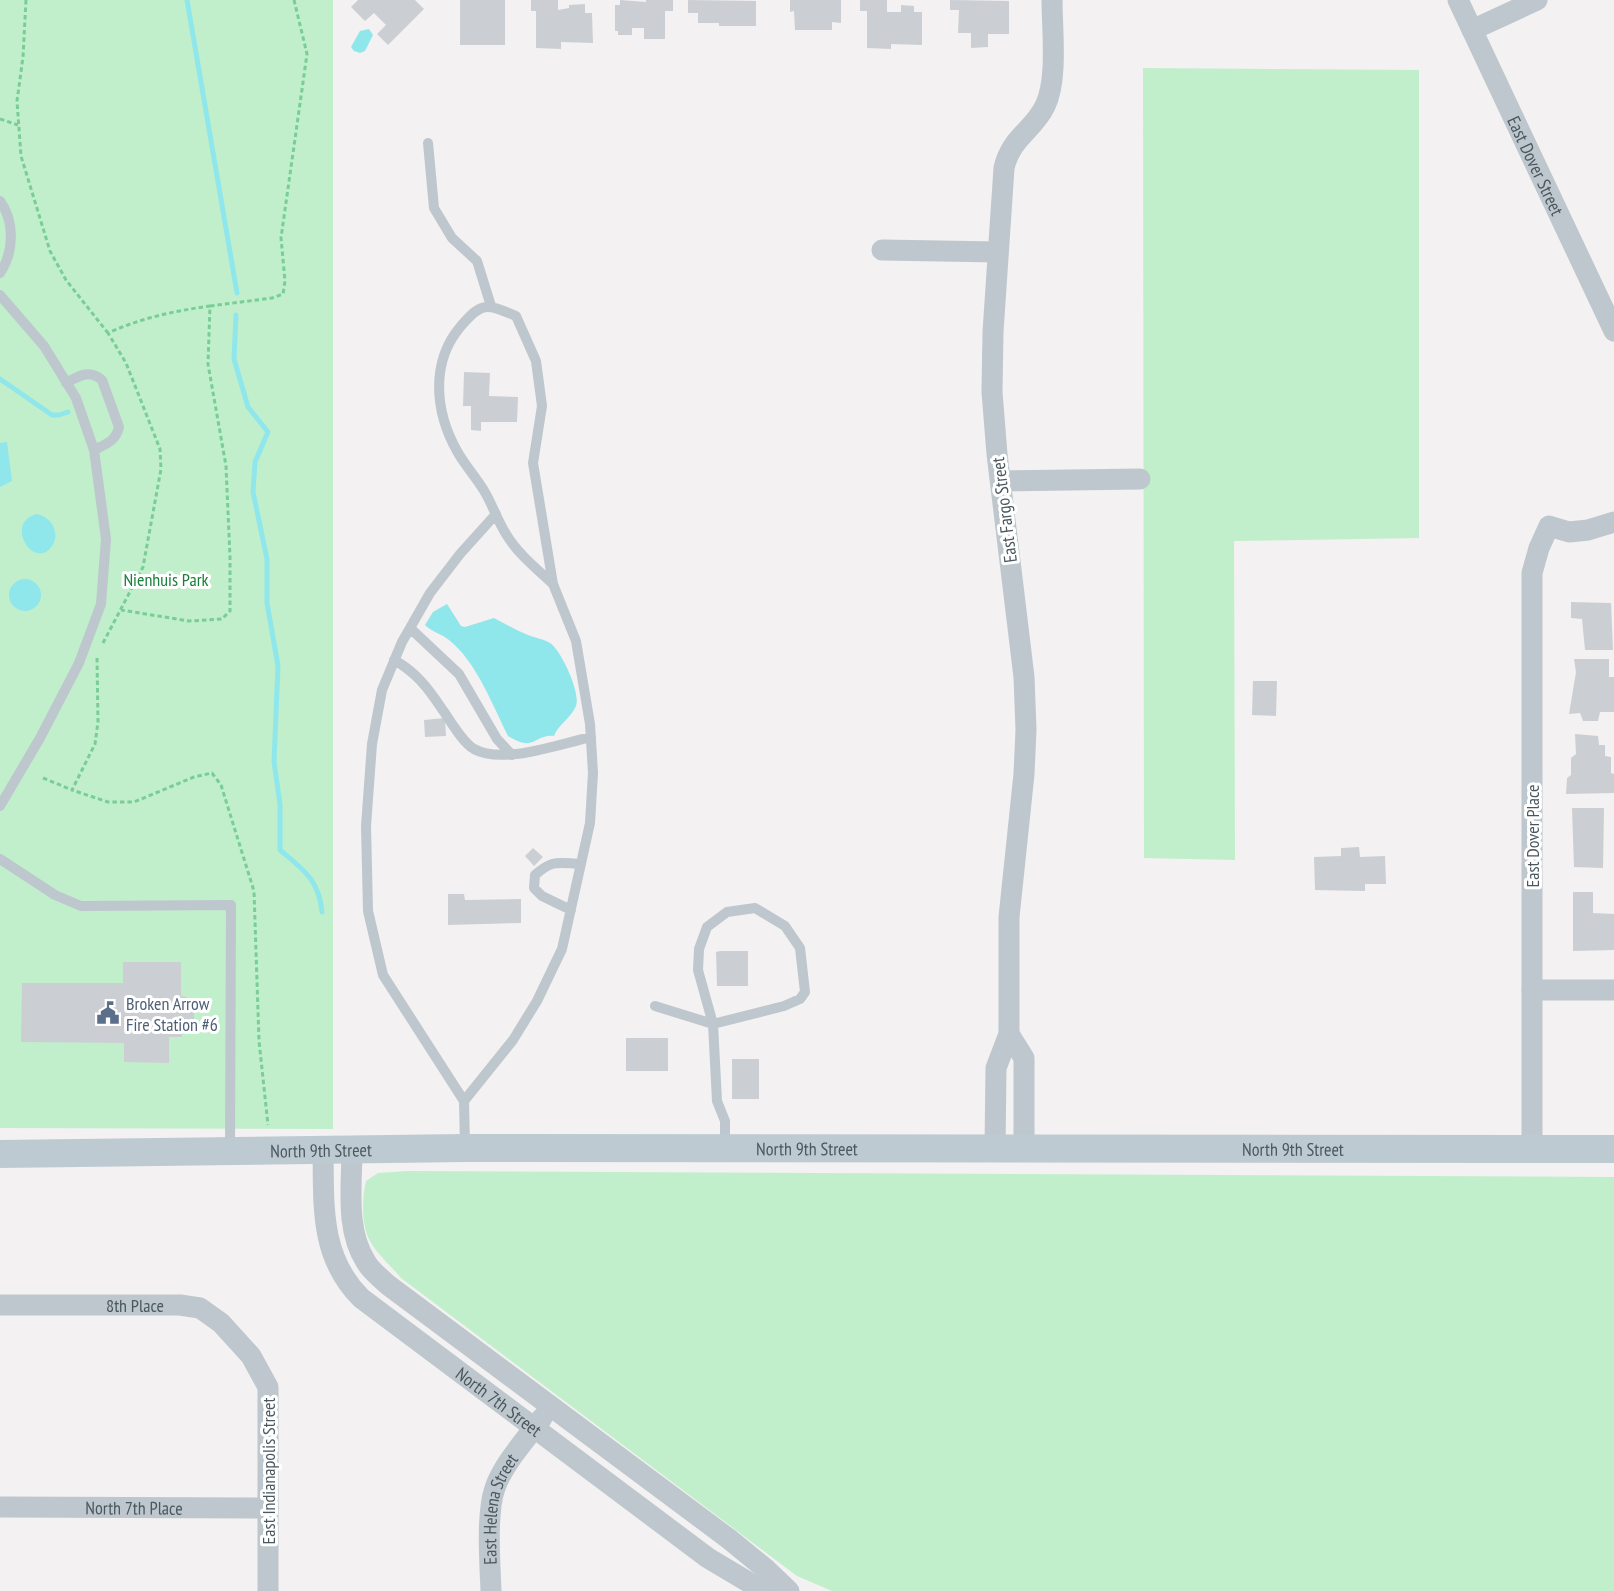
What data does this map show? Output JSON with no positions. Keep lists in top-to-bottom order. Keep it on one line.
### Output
{"streets":{"main road":["North 9th Street"],"street":["East Dover Street","East Fargo Street","East Dover Place","8th Place","North 7th Street","East Indianapolis Street","North 7th Place","East Helena Street"]},"crossings":[["East Fargo Street","North 9th Street"],["East Dover Place","North 9th Street"],["North 9th Street","North 7th Street"],["8th Place","East Indianapolis Street"],["North 7th Street","East Helena Street"],["East Indianapolis Street","North 7th Place"]],"parks":["Nienhuis Park"],"places":{"public building":["Broken Arrow Fire Station #6"]}}
